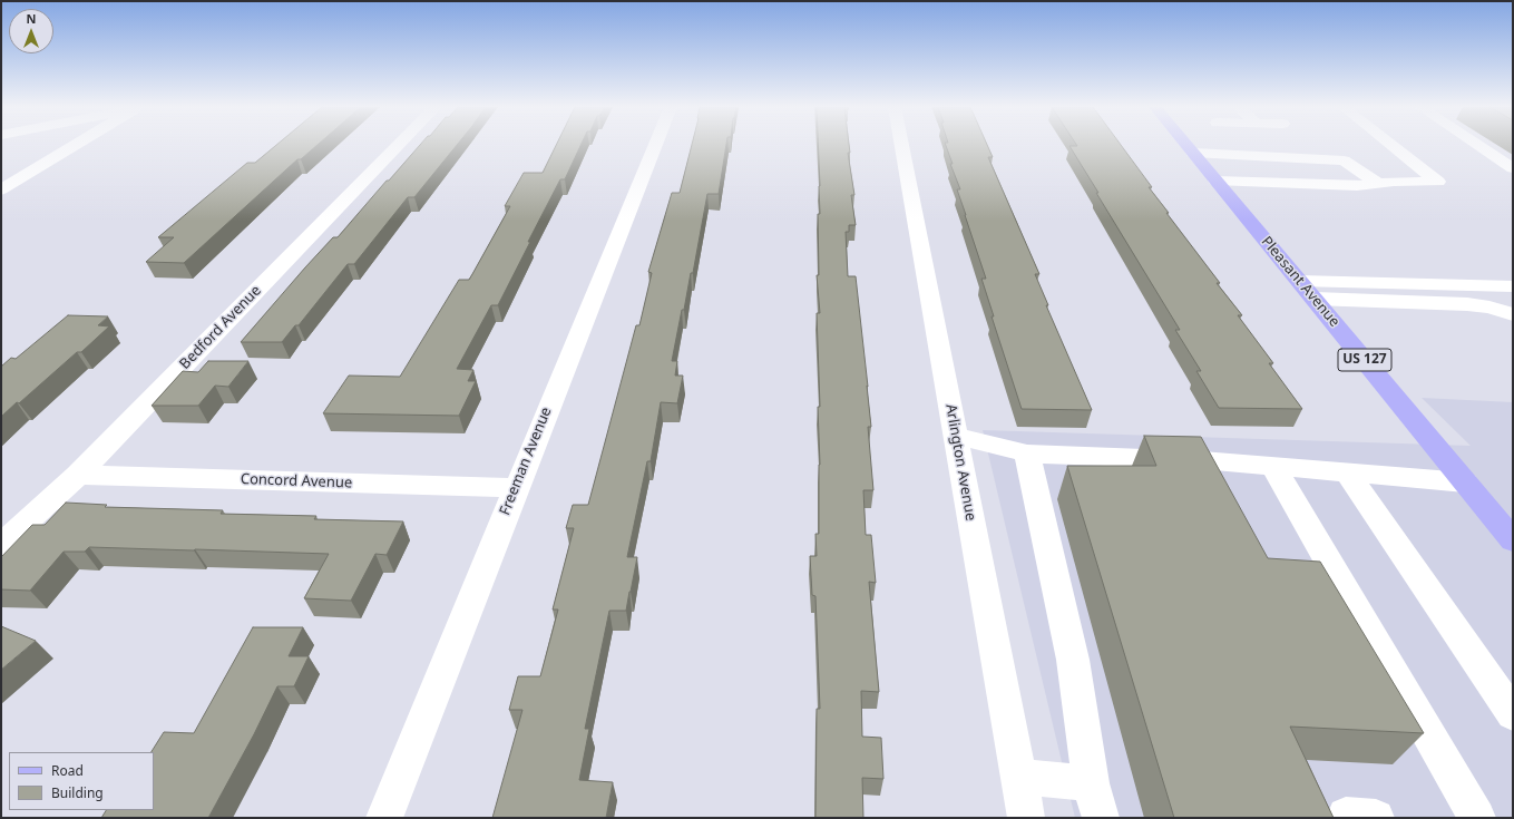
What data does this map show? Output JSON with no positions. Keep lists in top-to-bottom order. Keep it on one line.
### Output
{"streets":{"main road":["Pleasant Avenue","US 127"],"street":["Bedford Avenue","Freeman Avenue","Arlington Avenue","Concord Avenue"]},"crossings":[["Bedford Avenue","Concord Avenue"],["Freeman Avenue","Concord Avenue"]],"legend":["Road","Building"],"north":"top"}
